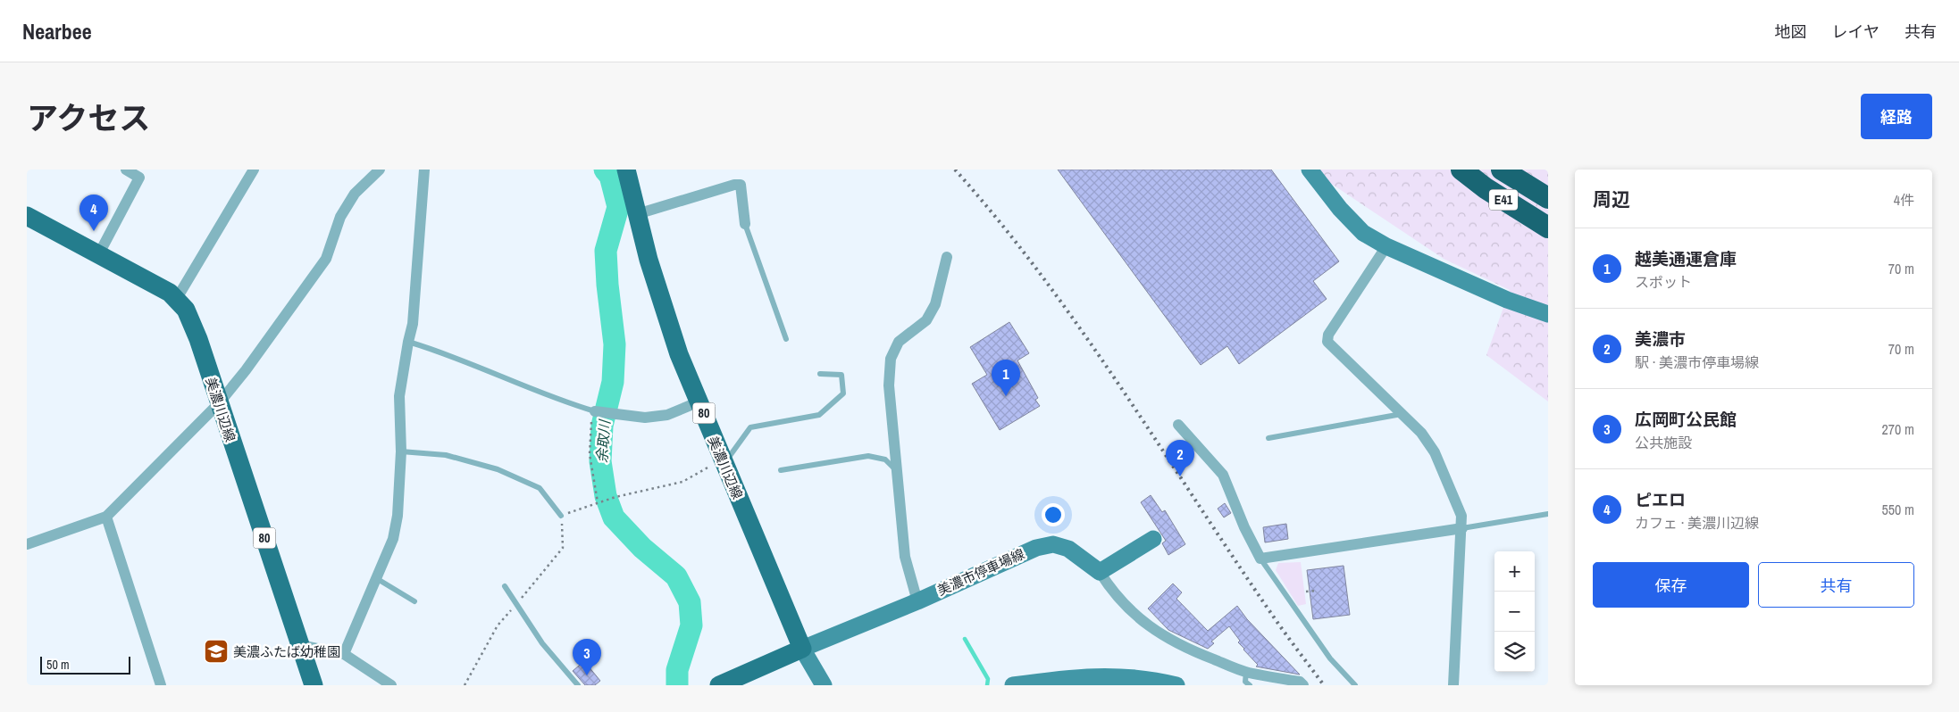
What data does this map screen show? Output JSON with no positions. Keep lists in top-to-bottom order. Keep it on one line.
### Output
{"streets":{"highway":["E41"],"main road":["美濃川辺線","80"],"street":["美濃市停車場線"]},"crossings":[["美濃川辺線","美濃市停車場線"]],"water":["余取川"],"places":{"school or university":["美濃ふたば幼稚園"]},"scale_bar":"50 m","page":{"header":"Nearbee","nav":["地図","レイヤ","共有"],"title":"アクセス","buttons":["経路",["保存","共有"]],"heading":["周辺","4件"],"pins":["4","1","2","3"],"list":[{"mark":"1","name":"越美通運倉庫","note":"スポット","value":"70 m"},{"mark":"2","name":"美濃市","note":"駅 · 美濃市停車場線","value":"70 m"},{"mark":"3","name":"広岡町公民館","note":"公共施設","value":"270 m"},{"mark":"4","name":"ピエロ","note":"カフェ · 美濃川辺線","value":"550 m"}],"map_buttons":["+","−"],"scale":"50 m"}}
